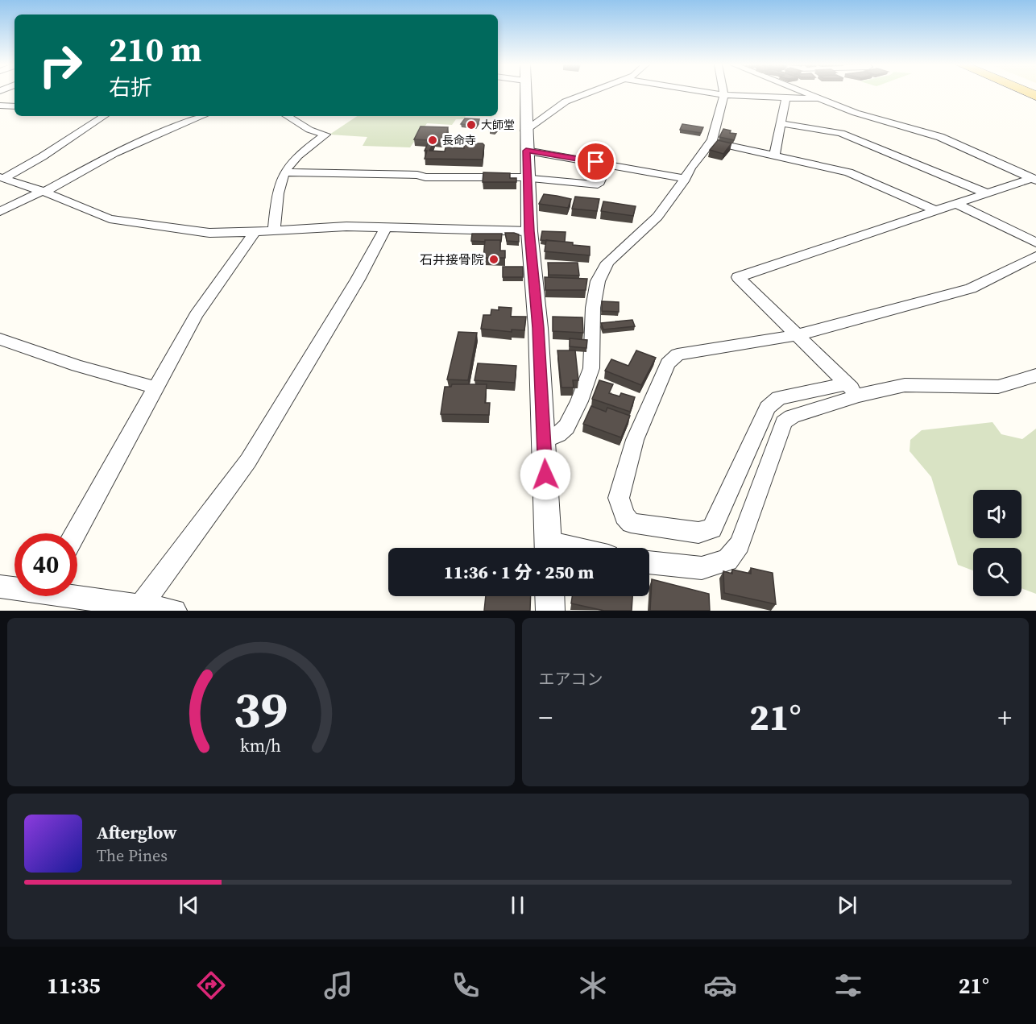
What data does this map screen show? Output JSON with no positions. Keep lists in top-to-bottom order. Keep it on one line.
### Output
{"places":["大師堂","長命寺","石井接骨院"],"page":{"turn":["210 m","右折"],"limit":"40","trip":"11:36 · 1 分 · 250 m","tile":"エアコン","heat":["−","21°","+"],"song":["Afterglow","The Pines"],"tabs":["11:35","21°"],"gauge":["39","km/h"]}}
